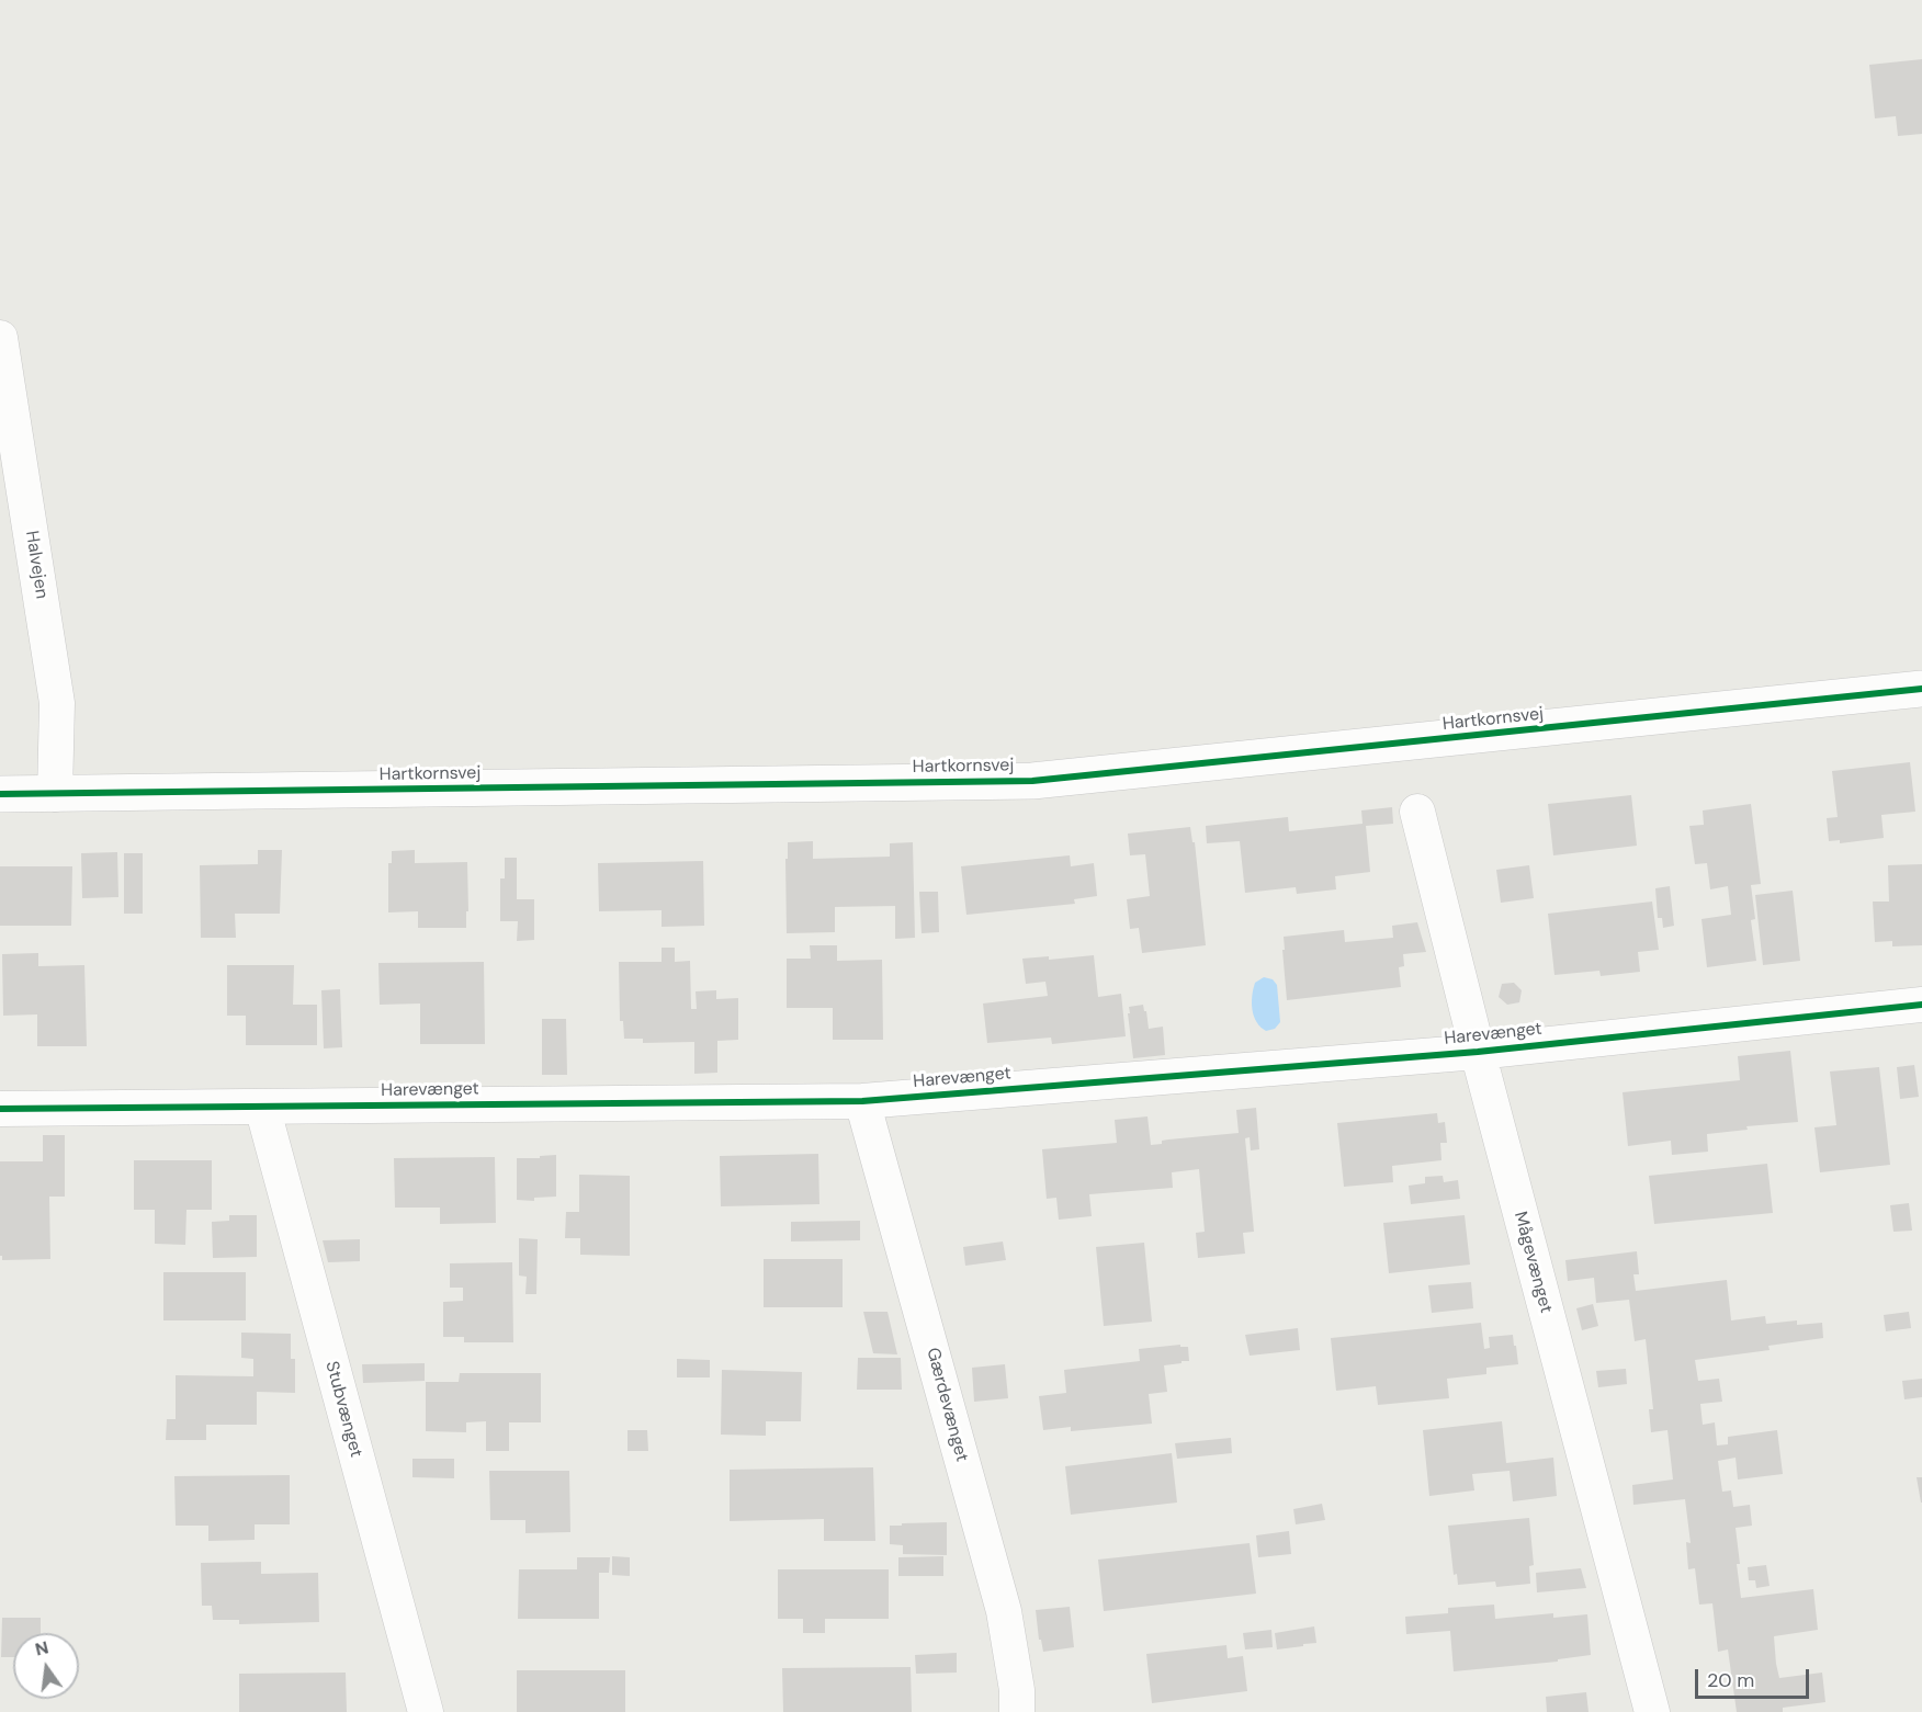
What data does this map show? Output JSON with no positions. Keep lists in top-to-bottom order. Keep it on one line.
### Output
{"streets":{"street":["Halvejen","Hartkornsvej","Harevænget","Mågevænget","Gærdevænget","Stubvænget"]},"crossings":[["Halvejen","Hartkornsvej"],["Harevænget","Mågevænget"],["Harevænget","Gærdevænget"],["Harevænget","Stubvænget"]],"scale_bar":"20 m","north":"top"}
